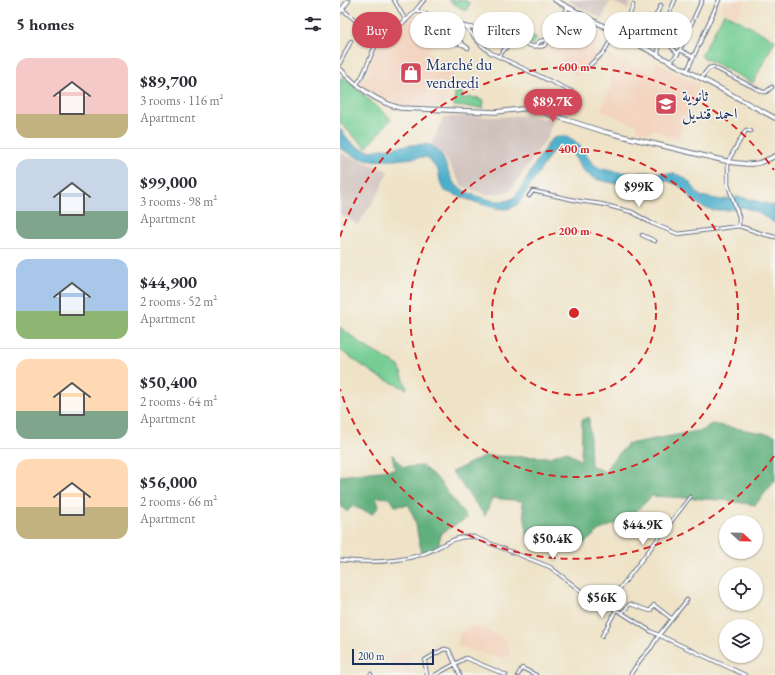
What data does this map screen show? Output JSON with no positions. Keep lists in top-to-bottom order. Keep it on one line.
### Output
{"places":{"shop":["Marché du vendredi"],"school or university":["ثانوية احمد قنديل"]},"scale_bar":"200 m","north":"right","page":{"heading":"5 homes","chip":["Buy","Rent","Filters","New","Apartment"],"list":[{"name":"$89,700","note":"3 rooms · 116 m² · Apartment"},{"name":"$99,000","note":"3 rooms · 98 m² · Apartment"},{"name":"$44,900","note":"2 rooms · 52 m² · Apartment"},{"name":"$50,400","note":"2 rooms · 64 m² · Apartment"},{"name":"$56,000","note":"2 rooms · 66 m² · Apartment"}],"price":["$89.7K","$99K","$44.9K","$50.4K","$56K"],"scale":"200 m"},"rings":["600 m","400 m","200 m"]}
